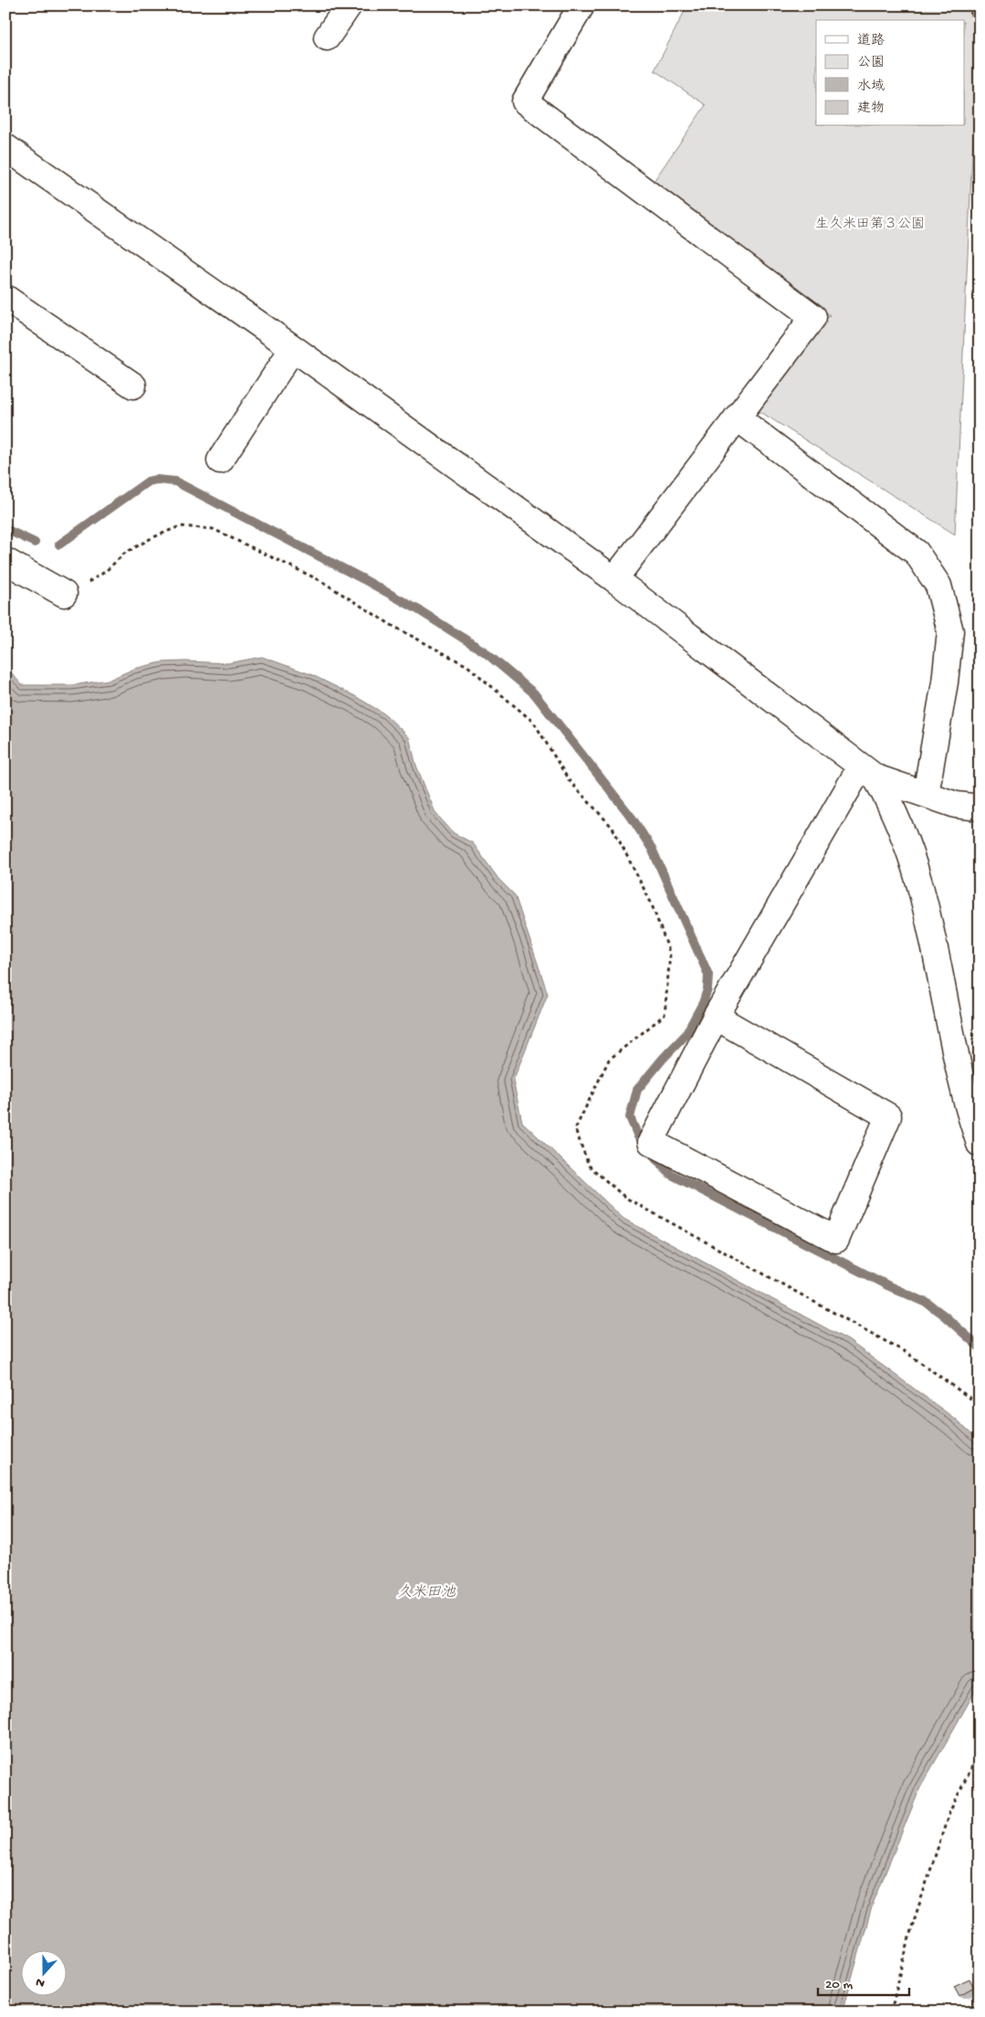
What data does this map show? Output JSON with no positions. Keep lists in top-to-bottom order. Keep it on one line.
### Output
{"water":["久米田池"],"parks":["生久米田第３公園"],"legend":["道路","公園","水域","建物"],"scale_bar":"20 m","north":"bottom"}
